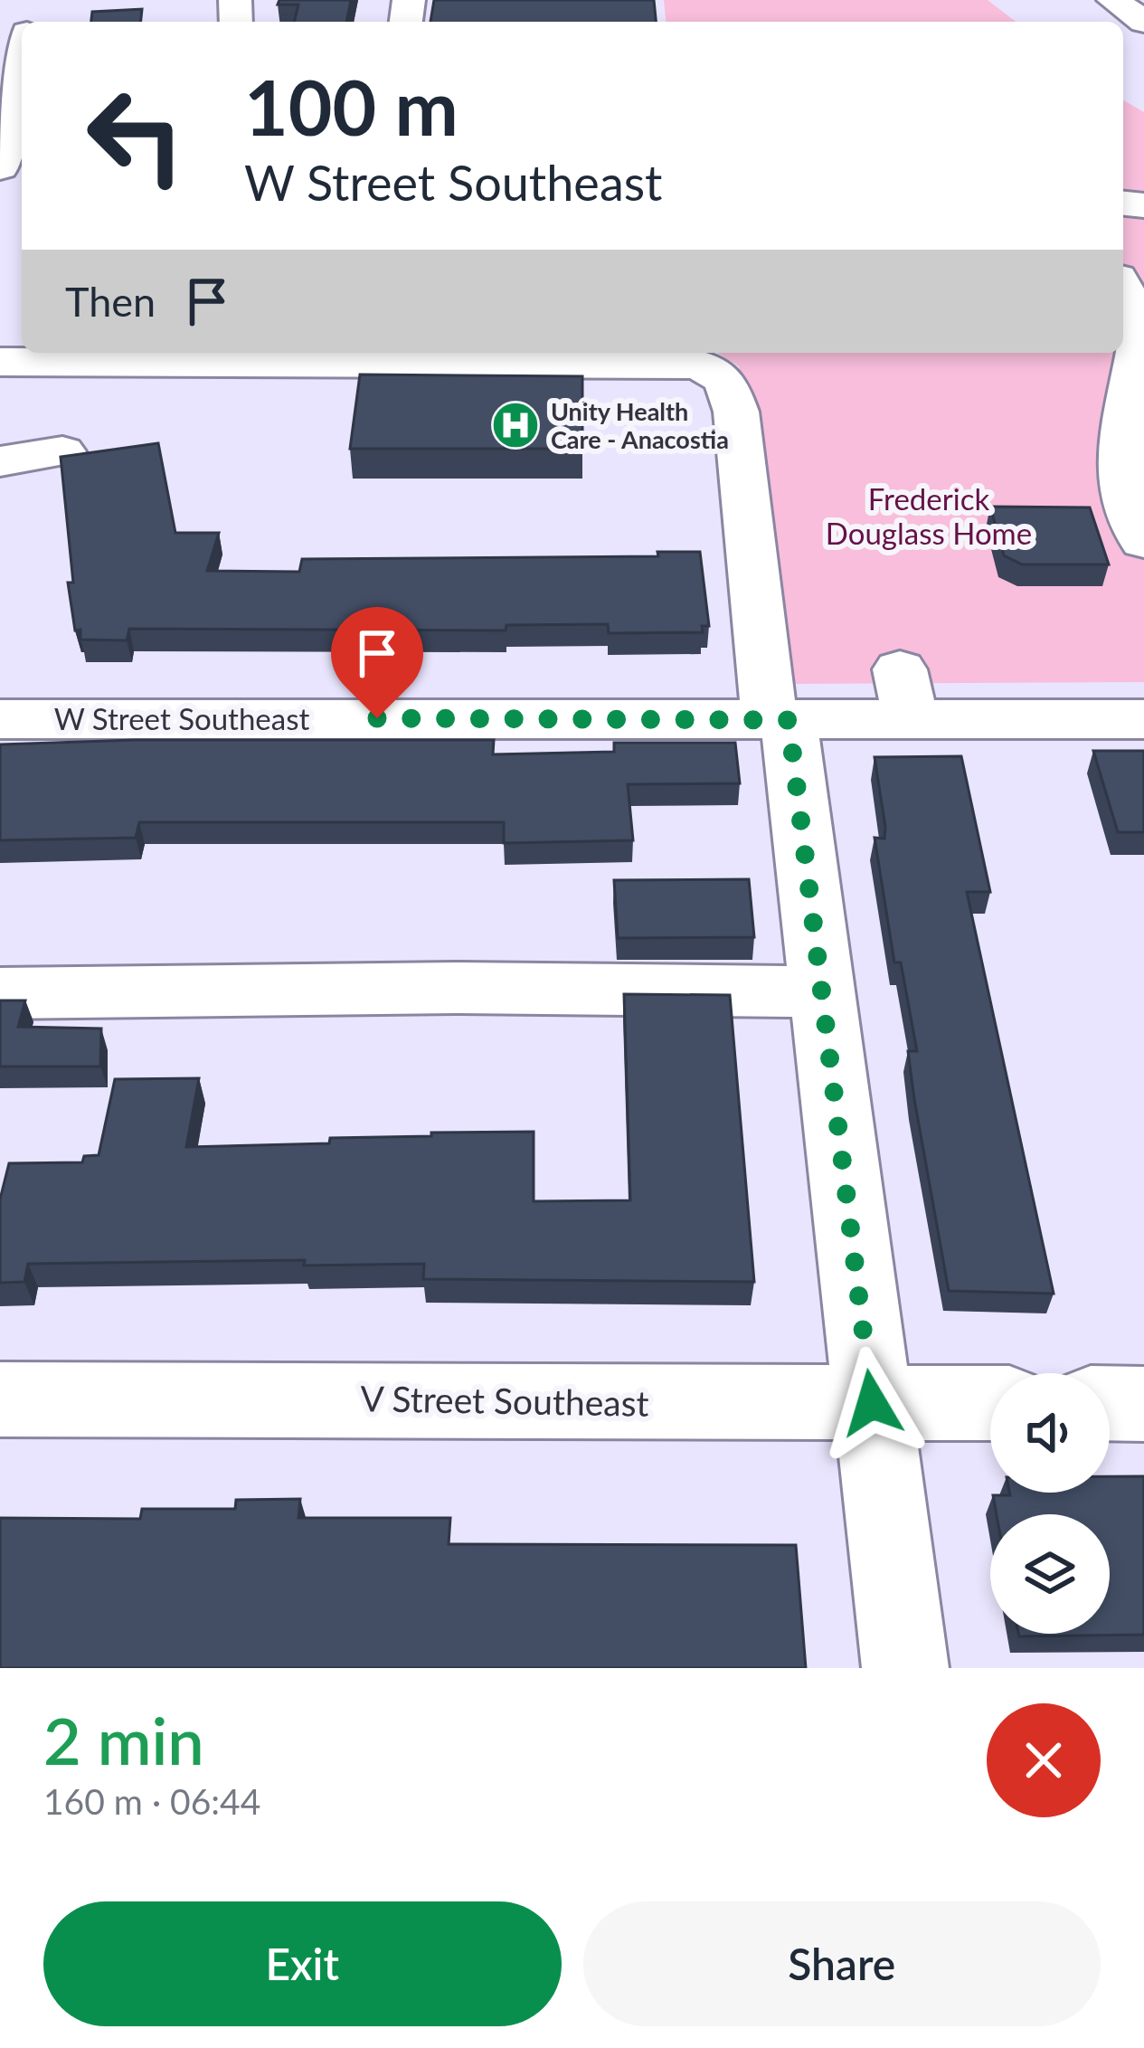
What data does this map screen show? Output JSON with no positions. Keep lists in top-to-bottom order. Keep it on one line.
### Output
{"streets":{"street":["W Street Southeast","V Street Southeast"]},"parks":["Frederick Douglass Home"],"places":{"hospital":["Unity Health Care - Anacostia"]},"page":{"turn":["100 m","W Street Southeast"],"then":"Then","heading":["2 min","160 m · 06:44"],"buttons":["Exit","Share"]}}
